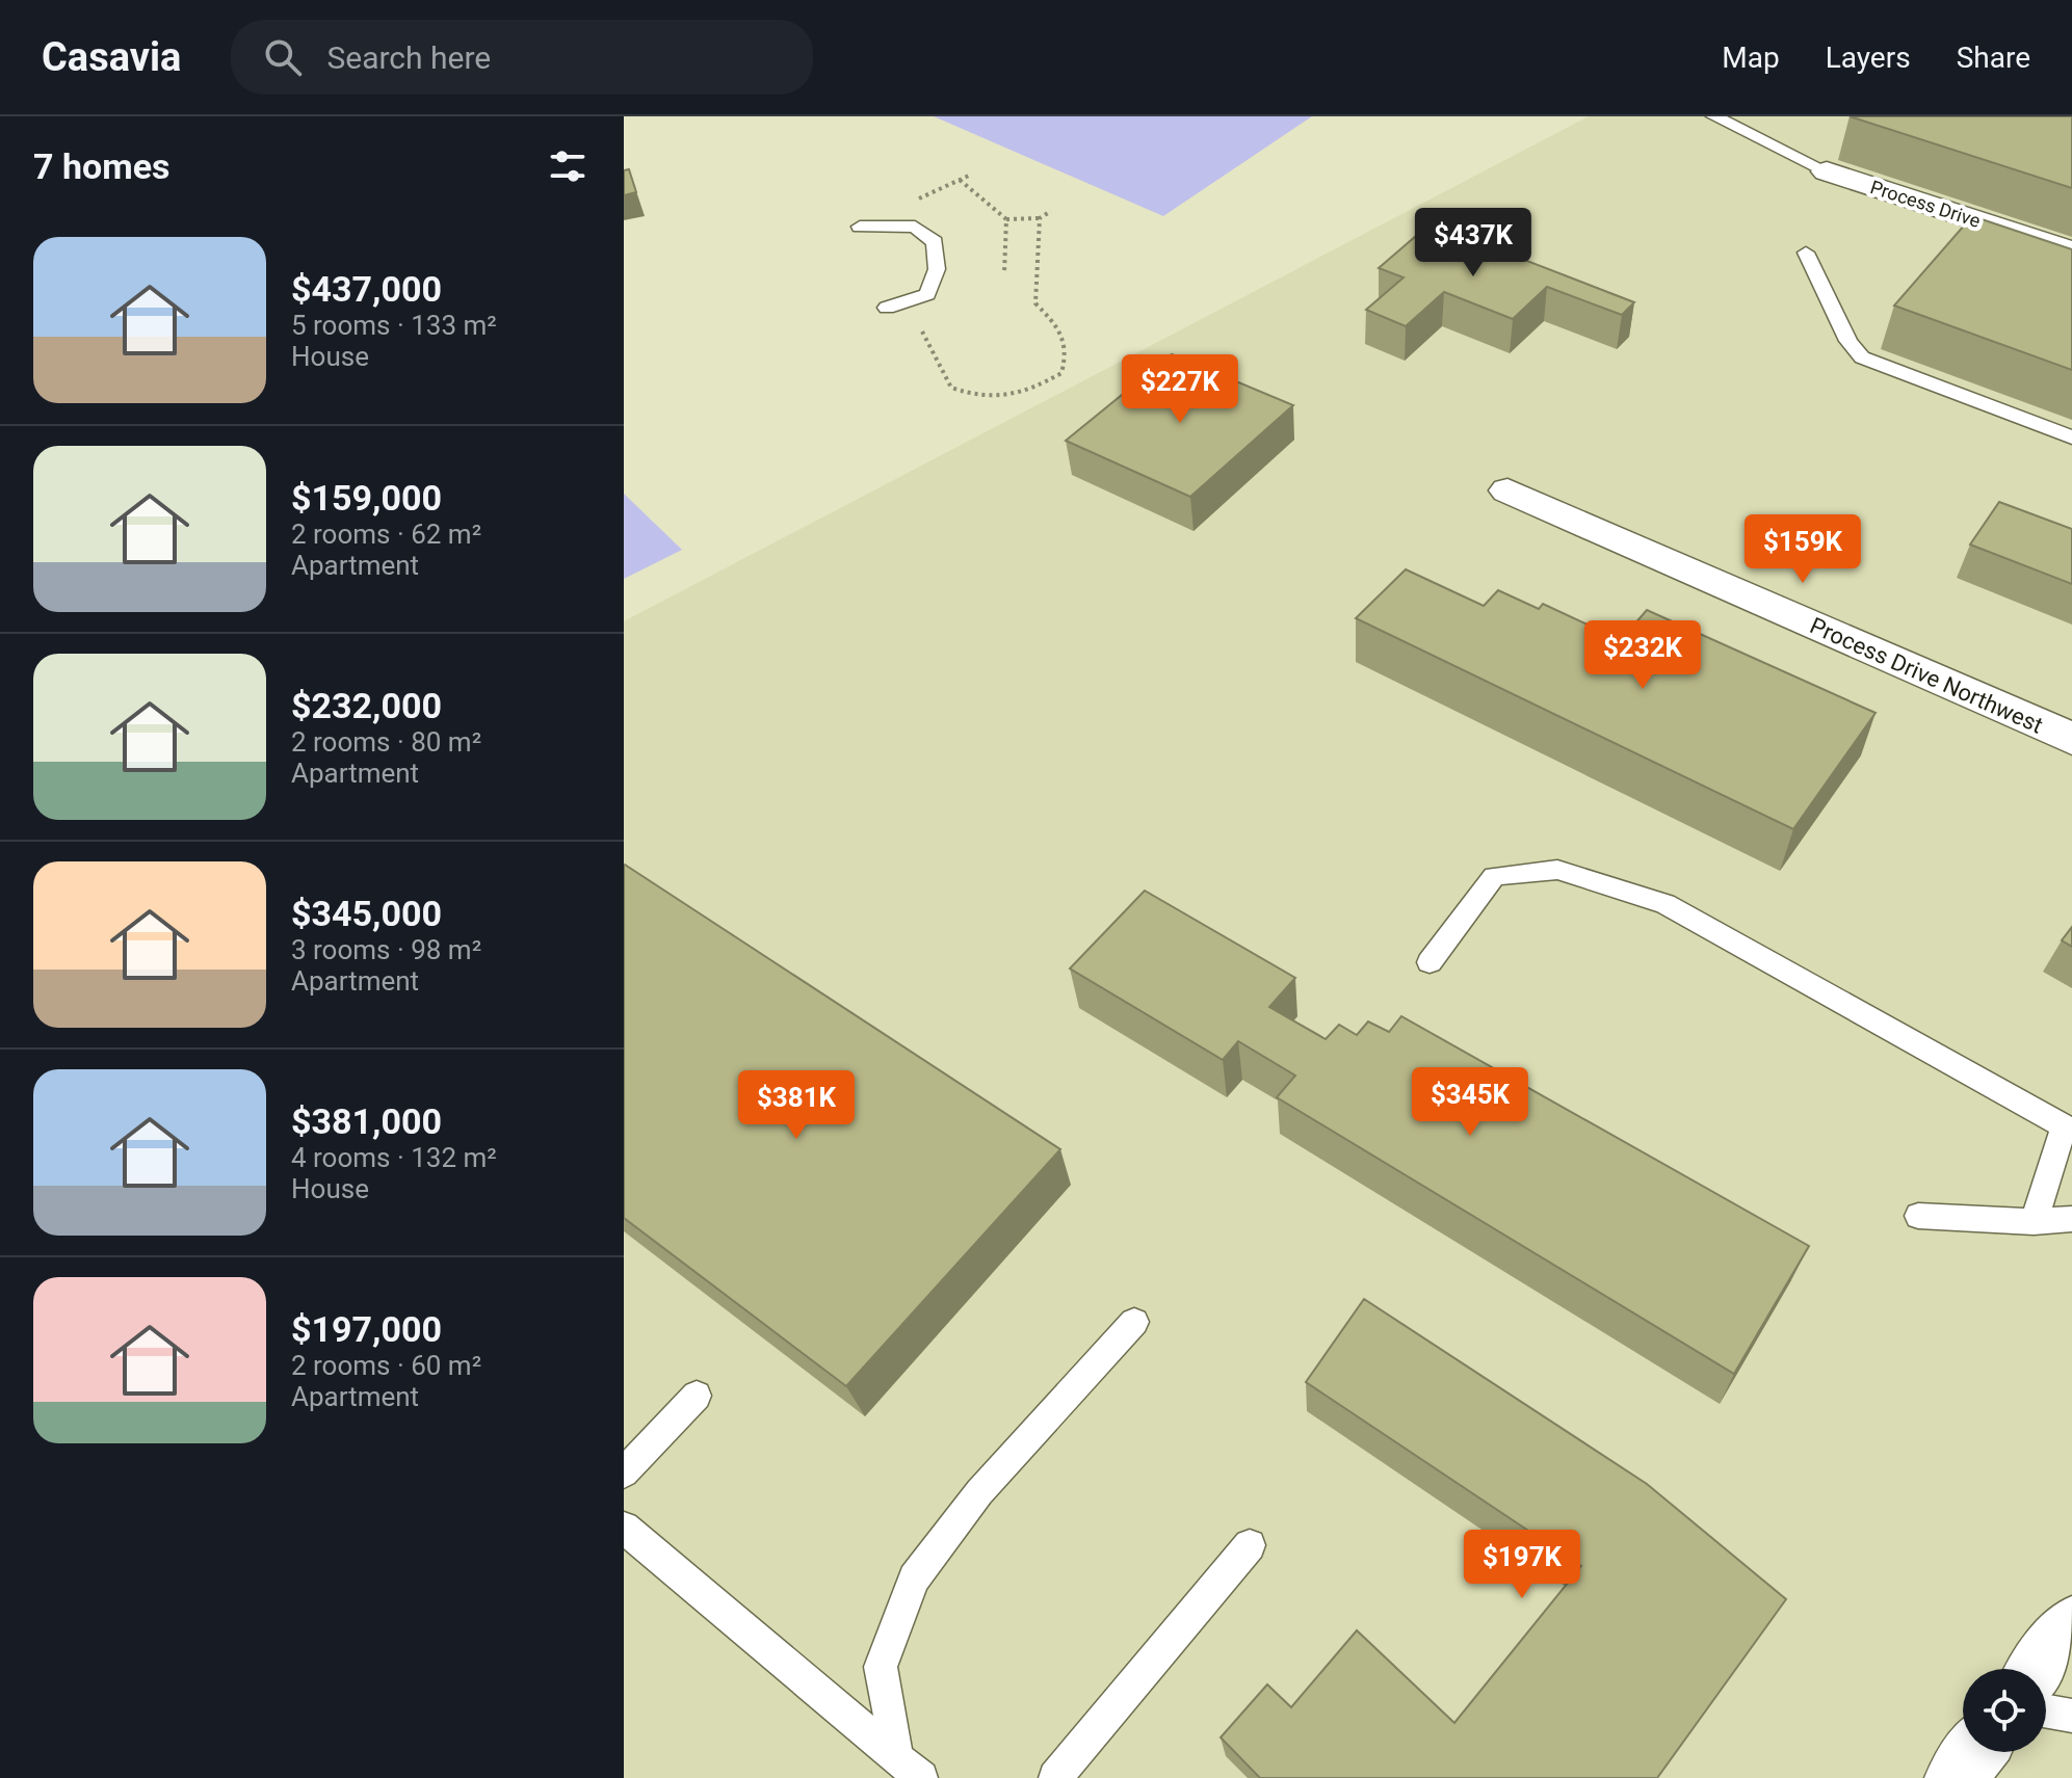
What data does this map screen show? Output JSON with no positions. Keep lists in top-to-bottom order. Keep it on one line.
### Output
{"streets":{"street":["Process Drive","Process Drive Northwest"]},"page":{"header":"Casavia","search":"Search here","nav":["Map","Layers","Share"],"heading":"7 homes","price":["$437K","$227K","$159K","$232K","$345K","$381K","$197K"],"list":[{"name":"$437,000","note":"5 rooms · 133 m² · House"},{"name":"$159,000","note":"2 rooms · 62 m² · Apartment"},{"name":"$232,000","note":"2 rooms · 80 m² · Apartment"},{"name":"$345,000","note":"3 rooms · 98 m² · Apartment"},{"name":"$381,000","note":"4 rooms · 132 m² · House"},{"name":"$197,000","note":"2 rooms · 60 m² · Apartment"}]}}
